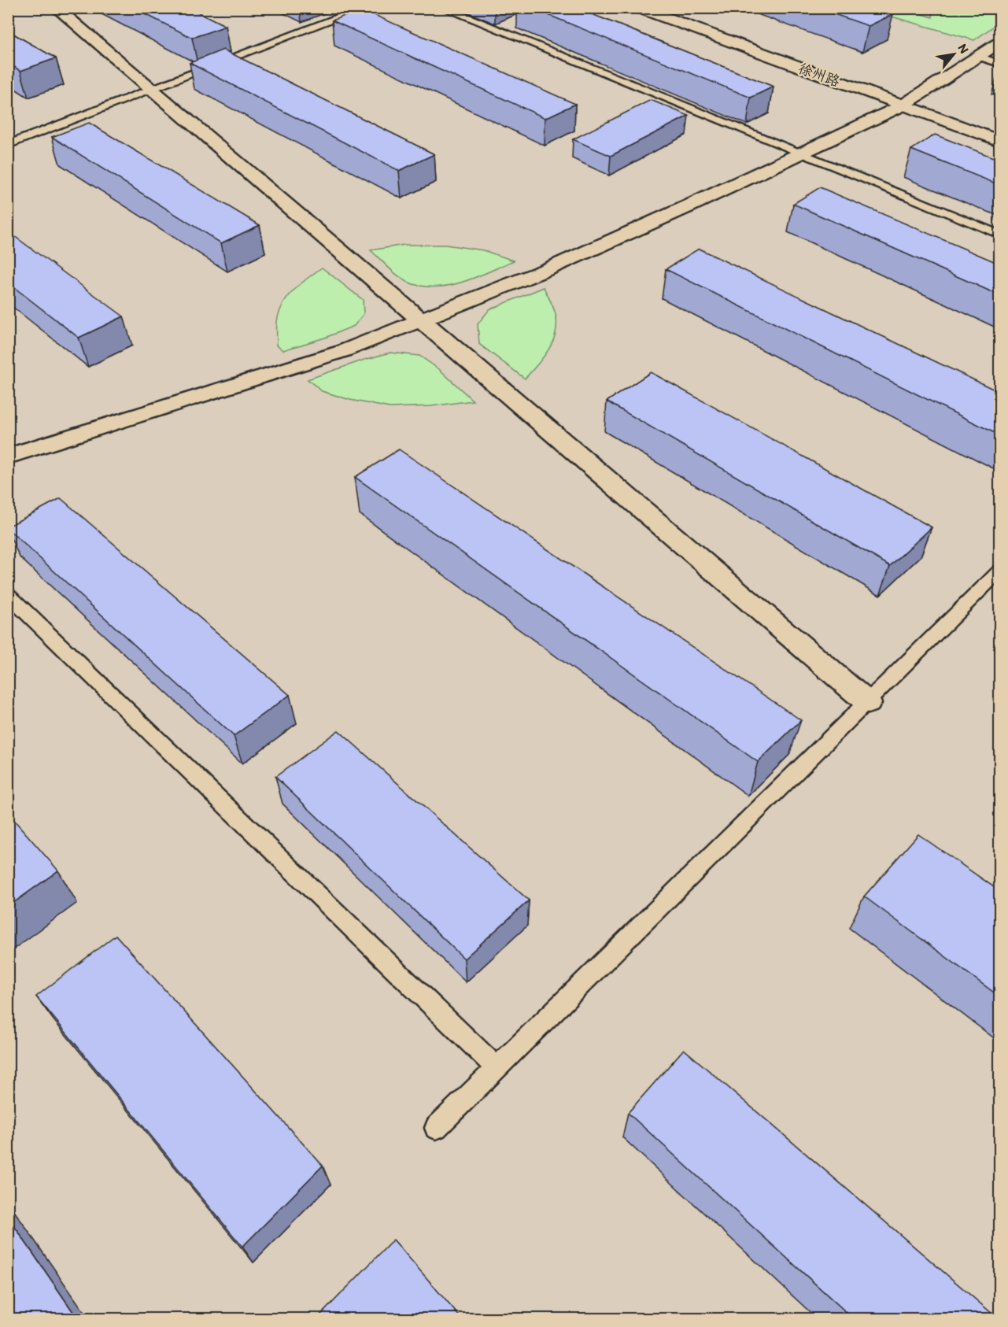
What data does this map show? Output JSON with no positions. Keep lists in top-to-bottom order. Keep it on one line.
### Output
{"streets":{"street":["徐州路"]},"north":"top right"}
